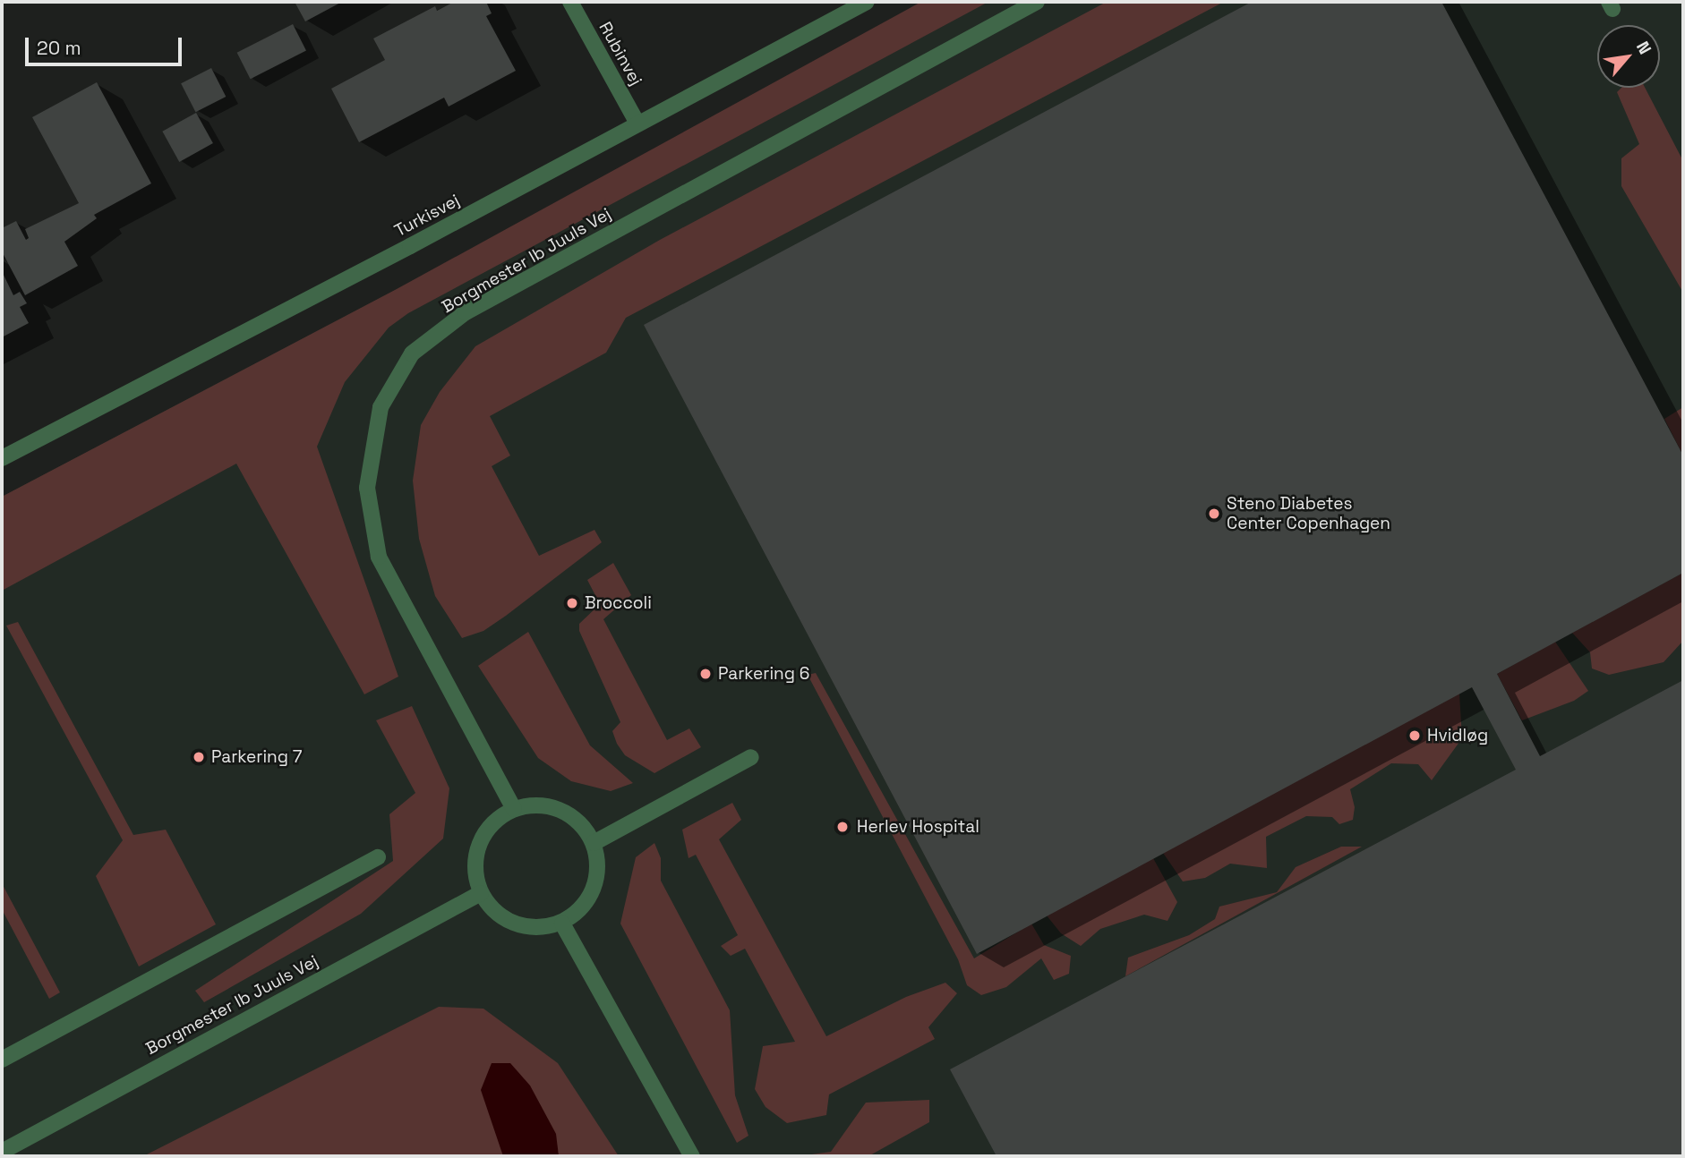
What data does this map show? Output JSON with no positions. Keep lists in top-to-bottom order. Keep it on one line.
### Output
{"streets":{"street":["Rubinvej","Turkisvej","Borgmester Ib Juuls Vej"]},"crossings":[["Rubinvej","Turkisvej"]],"places":["Steno Diabetes Center Copenhagen","Broccoli","Parkering 6","Hvidløg","Parkering 7","Herlev Hospital"],"scale_bar":"20 m","north":"top right"}
